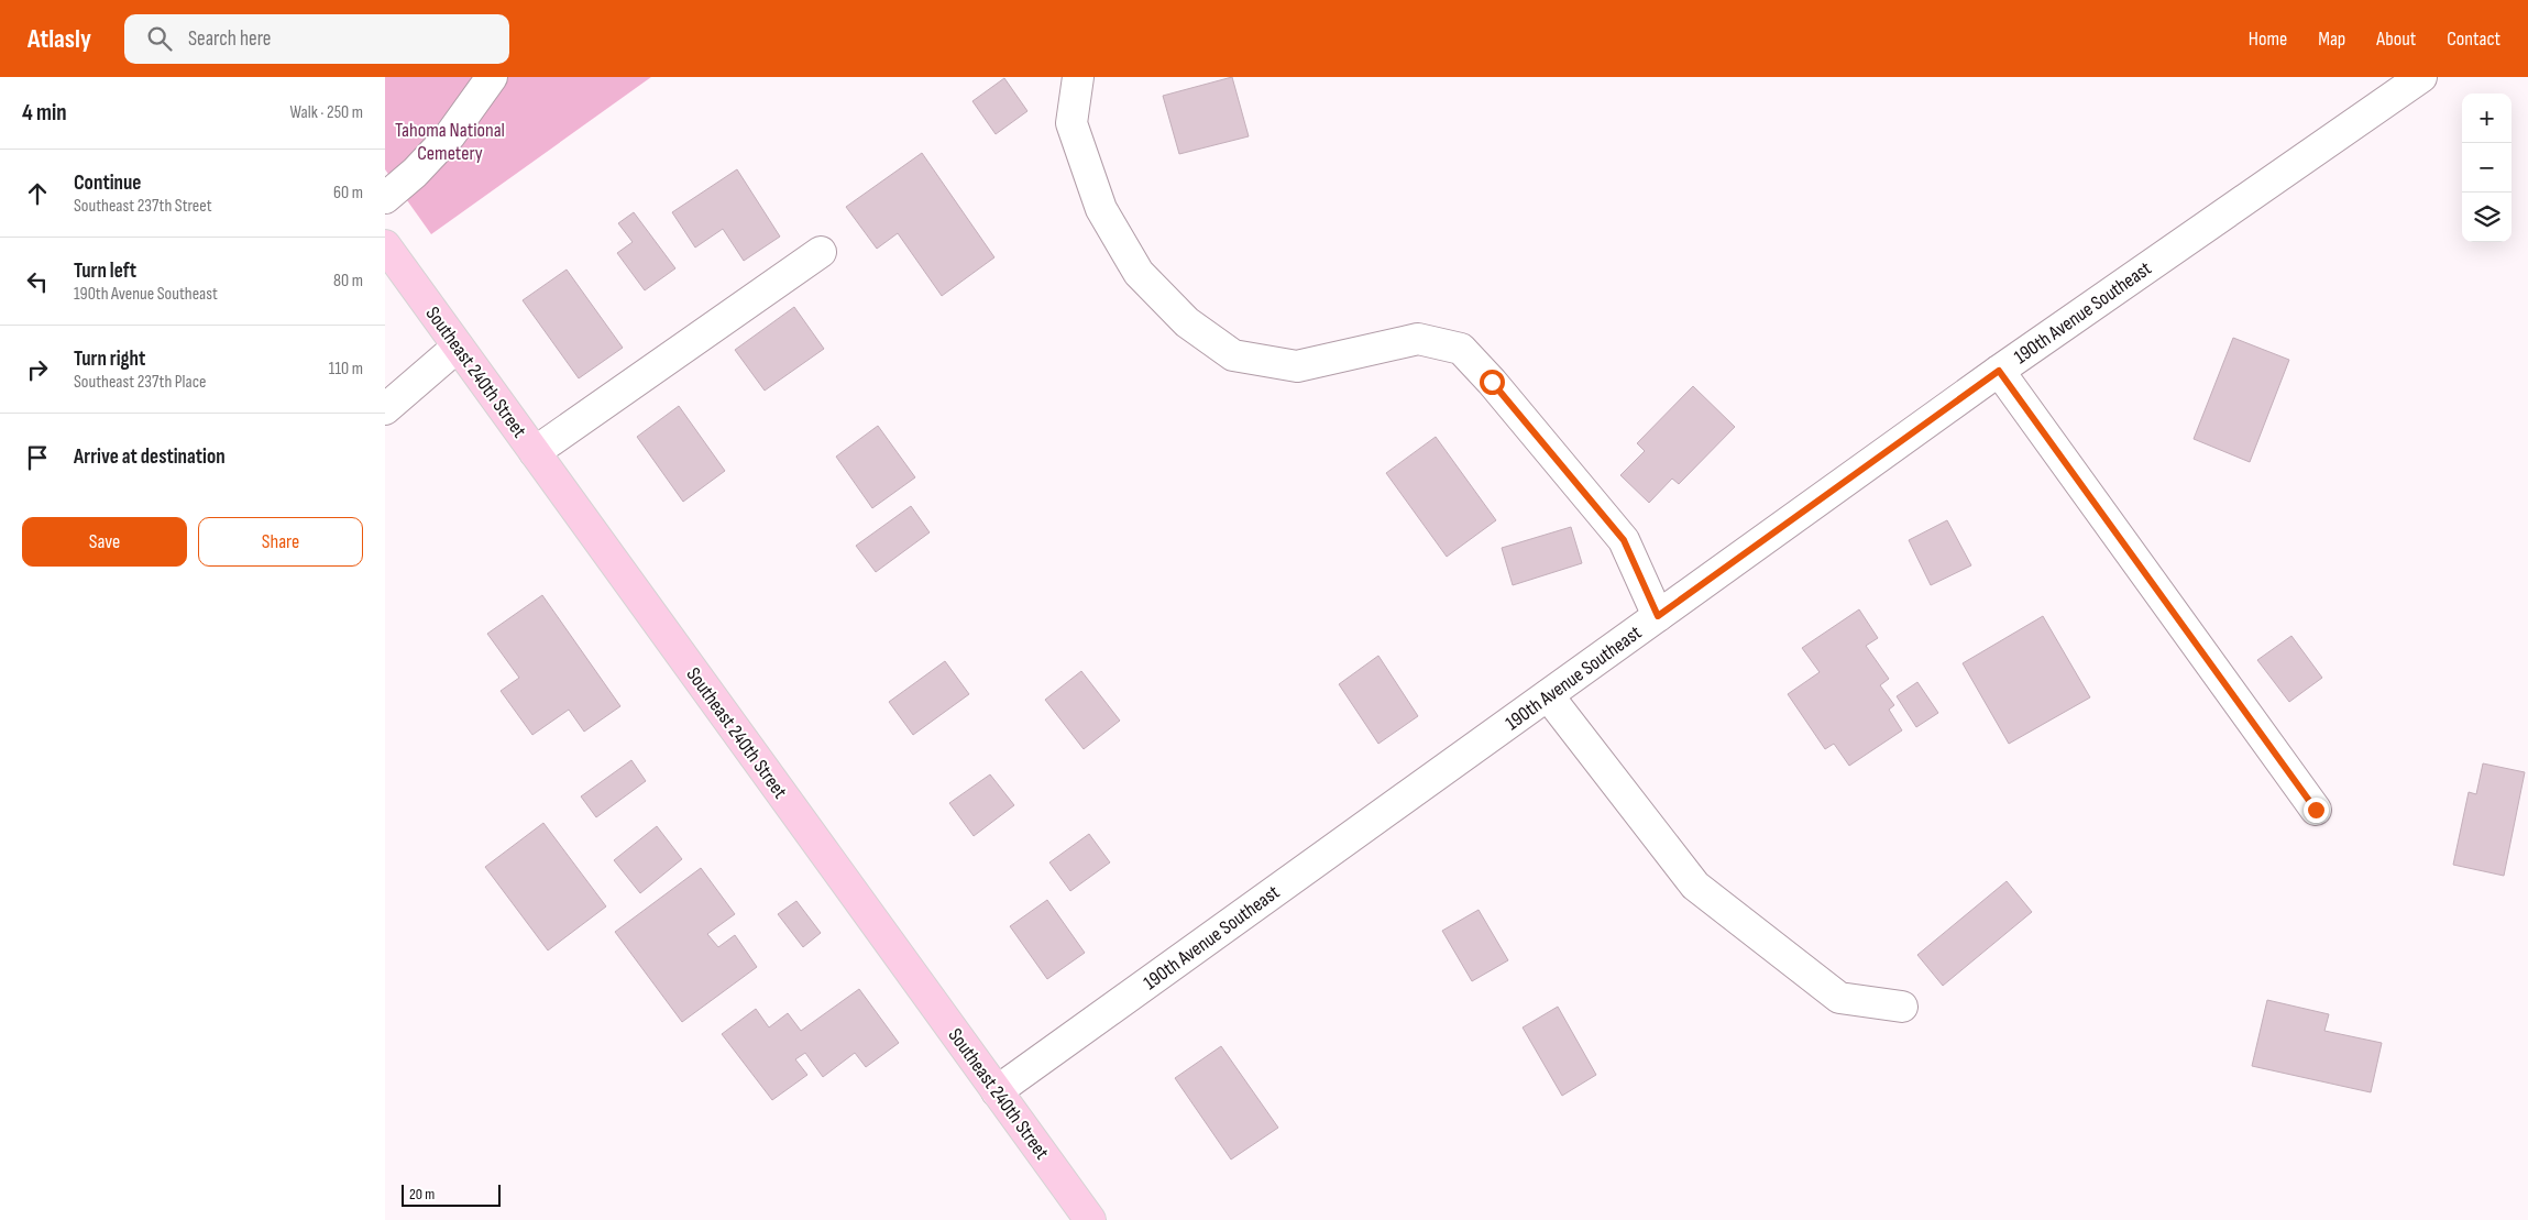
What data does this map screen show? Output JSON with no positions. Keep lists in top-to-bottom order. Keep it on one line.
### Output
{"streets":{"main road":["Southeast 240th Street"],"street":["190th Avenue Southeast"]},"crossings":[["190th Avenue Southeast","Southeast 240th Street"]],"parks":["Tahoma National Cemetery"],"scale_bar":"20 m","page":{"header":"Atlasly","search":"Search here","nav":["Home","Map","About","Contact"],"heading":["4 min","Walk · 250 m"],"map_buttons":["+","−"],"list":[["Continue","Southeast 237th Street","60 m"],["Turn left","190th Avenue Southeast","80 m"],["Turn right","Southeast 237th Place","110 m"],"Arrive at destination"],"buttons":["Save","Share"],"scale":"20 m"}}
